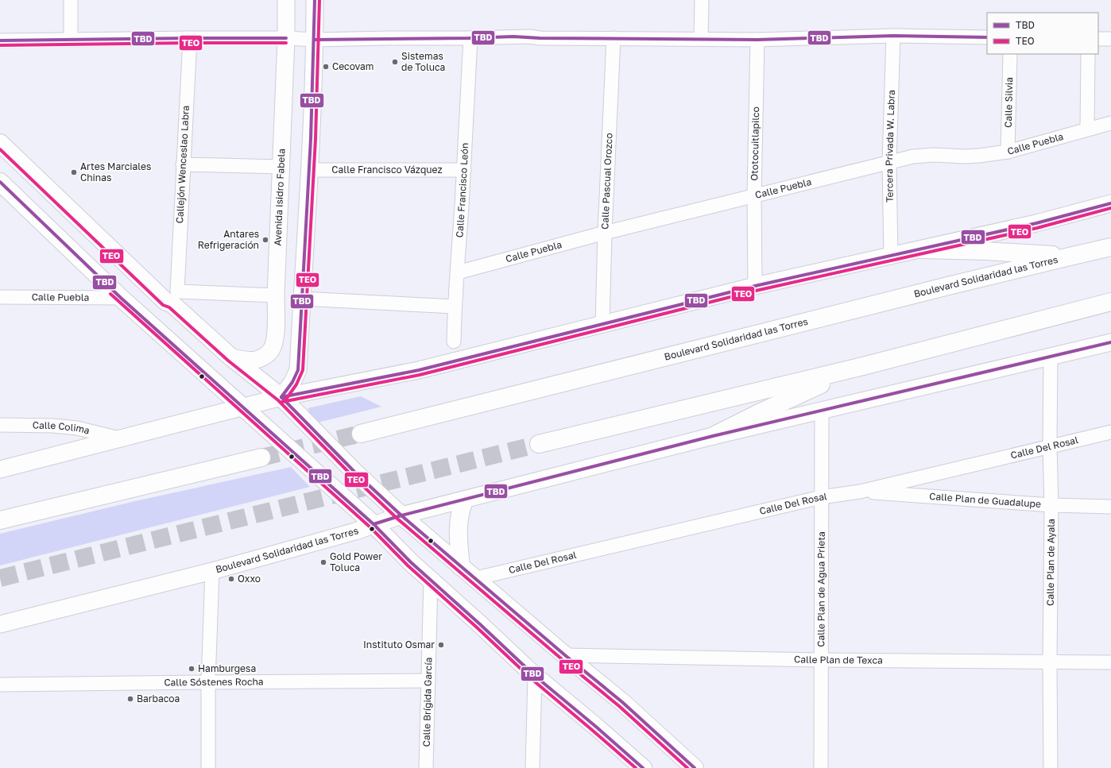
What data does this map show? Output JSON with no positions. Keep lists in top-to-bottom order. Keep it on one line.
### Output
{"streets":{"highway":["Boulevard Solidaridad las Torres"],"main road":["Avenida Isidro Fabela"],"street":["Calle Silvia","Ototocuitlapilco","Calle Puebla","Tercera Privada W. Labra","Callejón Wenceslao Labra","Calle Francisco Vázquez","Calle Pascual Orozco","Calle Francisco León","Calle Colima","Calle Del Rosal","Calle Plan de Guadalupe","Calle Plan de Ayala","Calle Plan de Agua Prieta","Calle Plan de Texca","Calle Sóstenes Rocha","Calle Brígida García"]},"crossings":[["Calle Silvia","Calle Puebla"],["Ototocuitlapilco","Calle Puebla"],["Calle Puebla","Tercera Privada W. Labra"],["Calle Puebla","Calle Pascual Orozco"],["Calle Puebla","Calle Francisco León"],["Callejón Wenceslao Labra","Avenida Isidro Fabela"],["Calle Francisco Vázquez","Calle Francisco León"],["Boulevard Solidaridad las Torres","Calle Plan de Ayala"],["Boulevard Solidaridad las Torres","Calle Plan de Agua Prieta"],["Calle Del Rosal","Calle Plan de Guadalupe"],["Calle Del Rosal","Calle Plan de Ayala"],["Calle Del Rosal","Calle Plan de Agua Prieta"],["Calle Plan de Guadalupe","Calle Plan de Ayala"],["Calle Plan de Ayala","Calle Plan de Texca"],["Calle Plan de Agua Prieta","Calle Plan de Texca"],["Calle Sóstenes Rocha","Calle Brígida García"]],"places":["Sistemas de Toluca","Cecovam","Artes Marciales Chinas","Antares Refrigeración","Gold Power Toluca","Oxxo","Instituto Osmar","Hamburgesa","Barbacoa"],"lines":["transit line TBD","transit line TEO"],"legend":["TBD","TEO"]}
